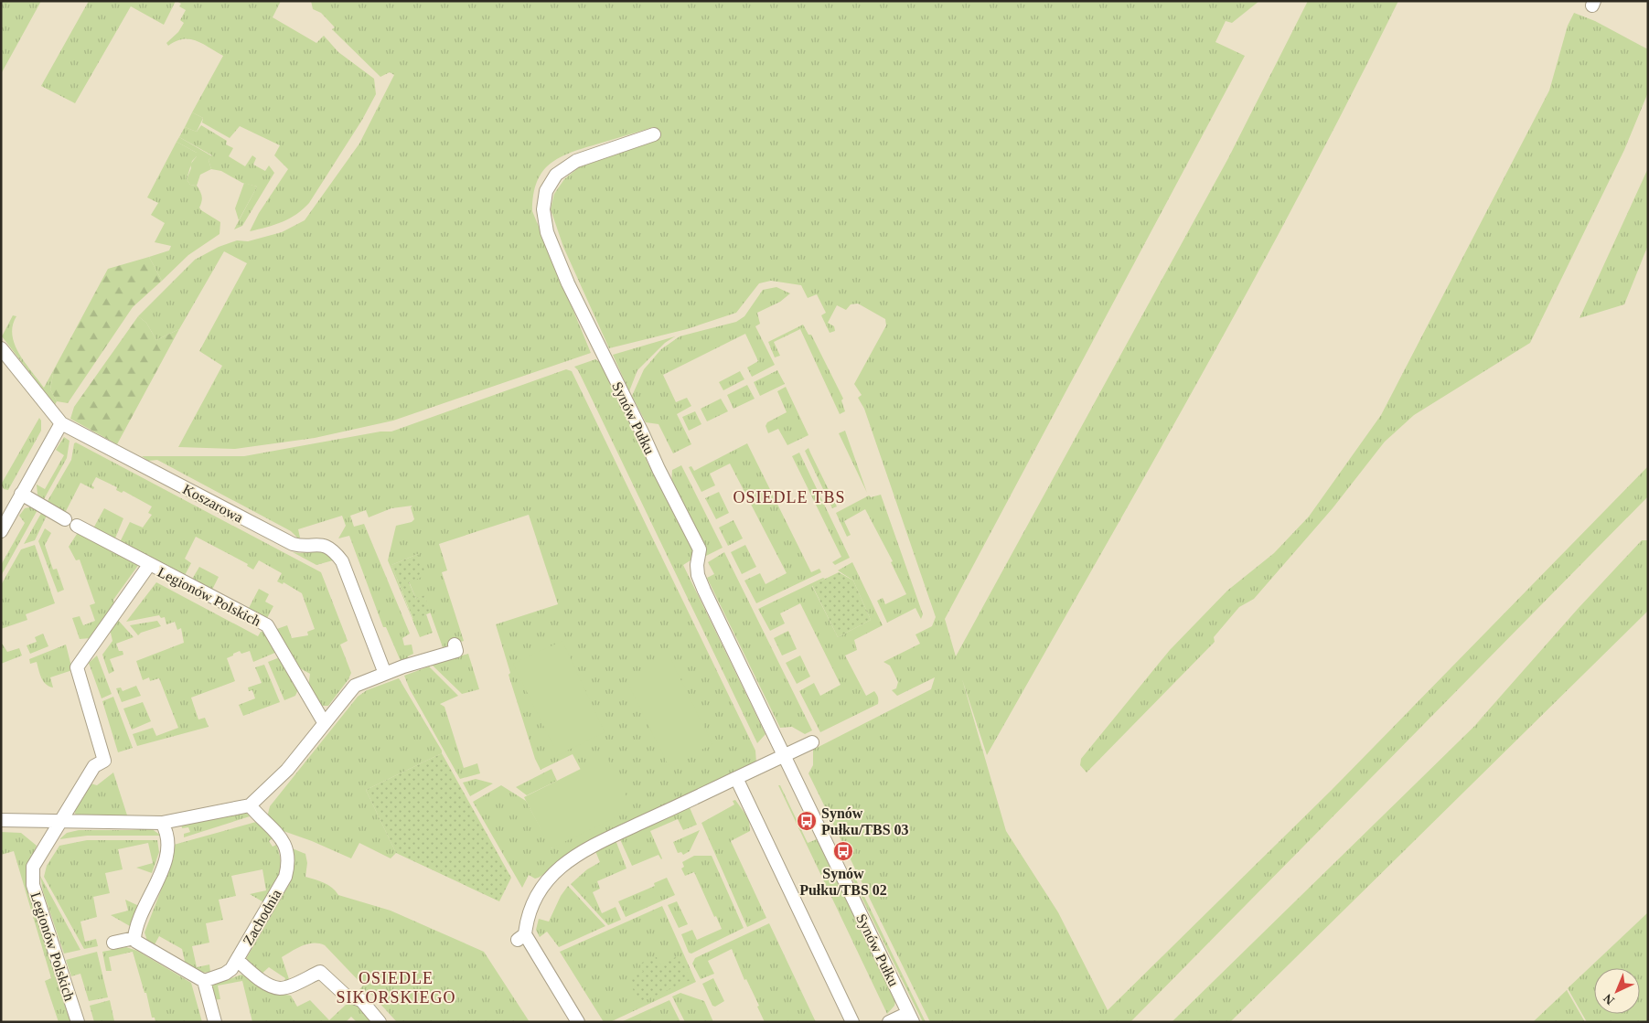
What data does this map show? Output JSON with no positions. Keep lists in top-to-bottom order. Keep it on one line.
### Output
{"streets":{"street":["Synów Pułku","Koszarowa","Legionów Polskich","Zachodnia"]},"districts":["OSIEDLE TBS","OSIEDLE SIKORSKIEGO"],"places":{"bus stop":["Synów Pułku/TBS 03","Synów Pułku/TBS 02"]},"north":"bottom left"}
